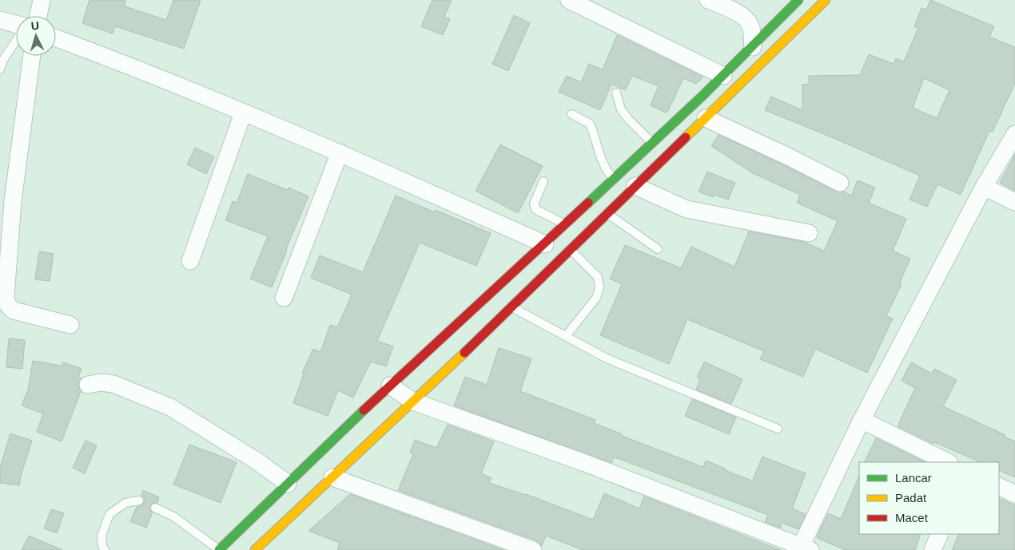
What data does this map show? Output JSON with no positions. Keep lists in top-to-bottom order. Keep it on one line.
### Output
{"legend":["Lancar","Padat","Macet"],"north":"top"}
